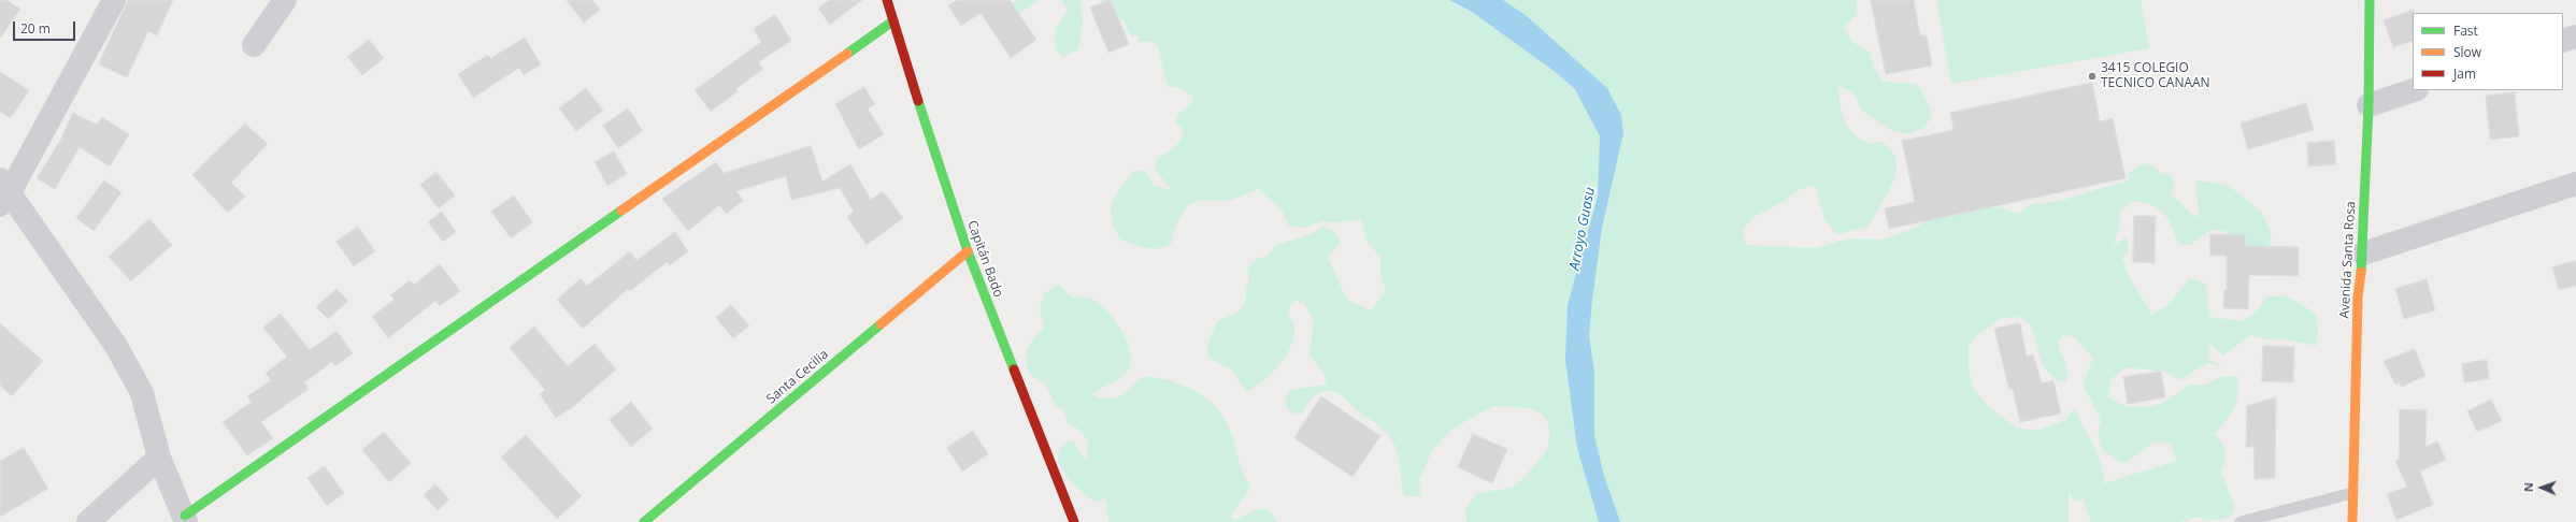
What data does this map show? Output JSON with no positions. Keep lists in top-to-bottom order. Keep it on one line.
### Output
{"streets":{"street":["Capitán Bado","Avenida Santa Rosa","Santa Cecilia"]},"crossings":[["Capitán Bado","Santa Cecilia"]],"water":["Arroyo Guasu"],"places":["3415 COLEGIO TECNICO CANAAN"],"legend":["Fast","Slow","Jam"],"scale_bar":"20 m","north":"left"}
